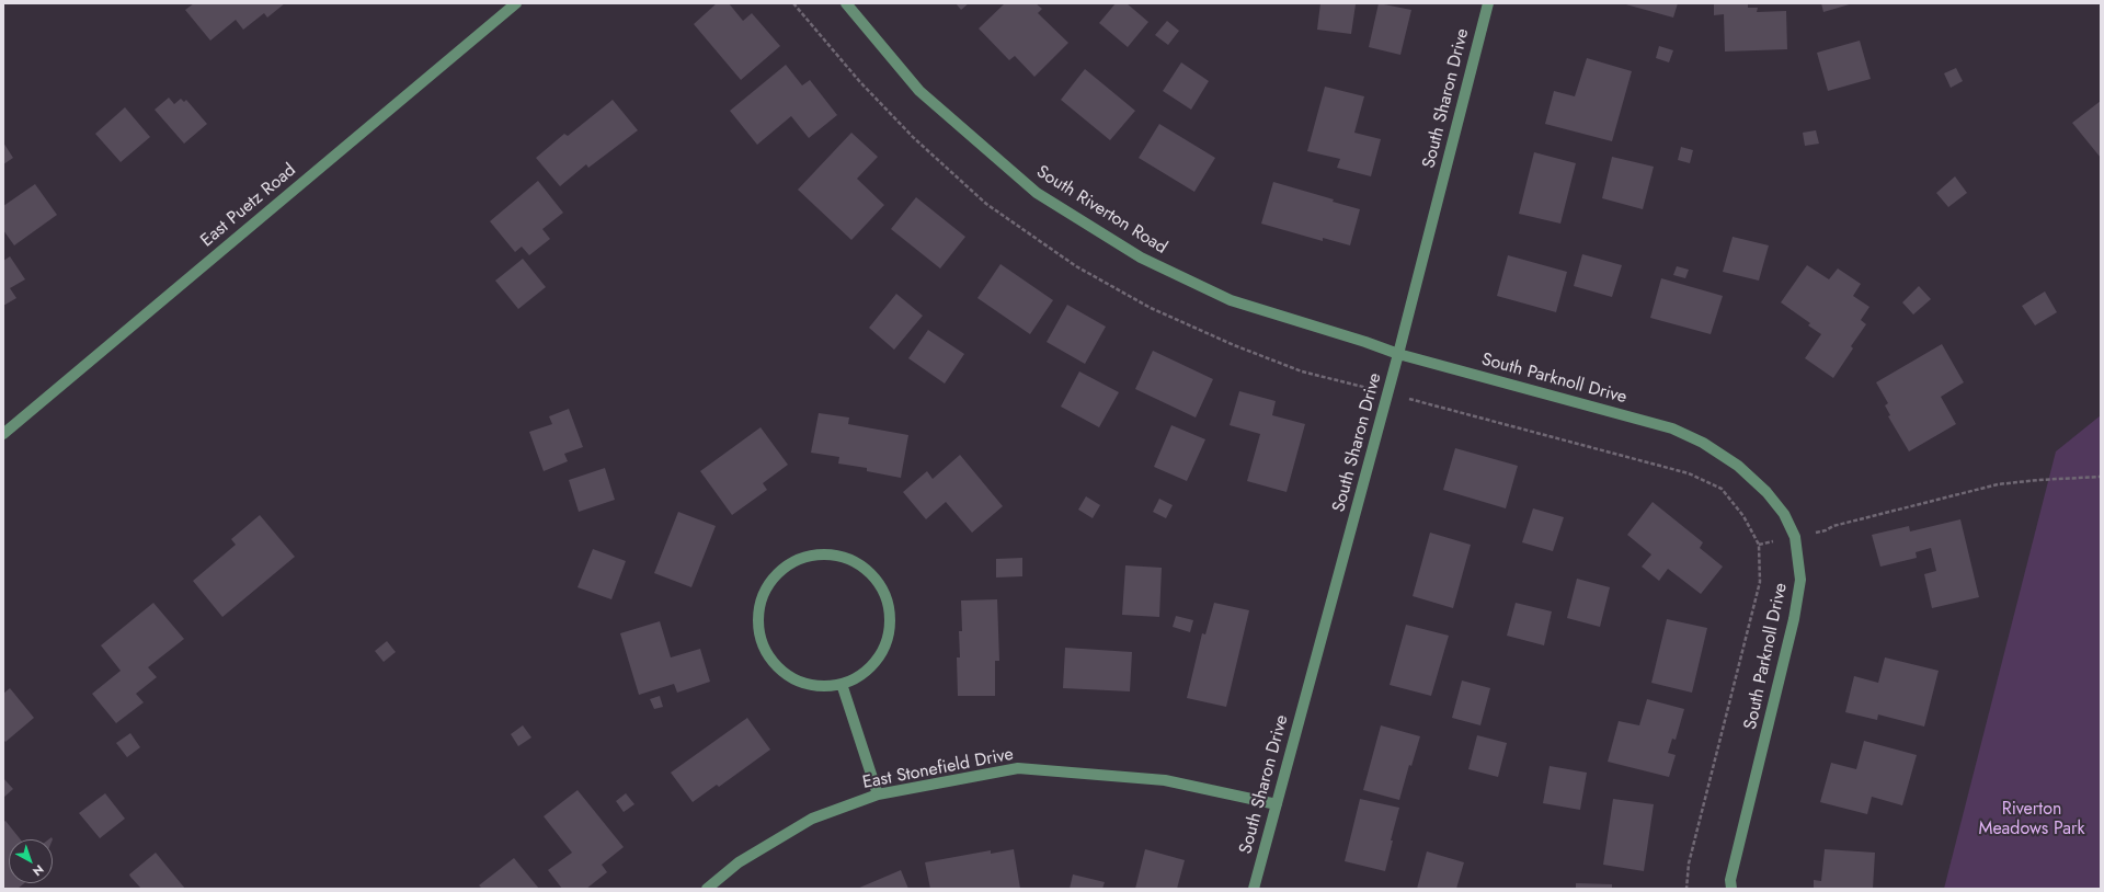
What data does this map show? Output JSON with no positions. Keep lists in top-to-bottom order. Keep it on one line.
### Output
{"streets":{"street":["South Sharon Drive","East Puetz Road","South Riverton Road","South Parknoll Drive","East Stonefield Drive"]},"crossings":[["South Sharon Drive","South Riverton Road"],["South Sharon Drive","South Parknoll Drive"],["South Sharon Drive","East Stonefield Drive"],["South Riverton Road","South Parknoll Drive"]],"parks":["Riverton Meadows Park"],"north":"bottom right"}
